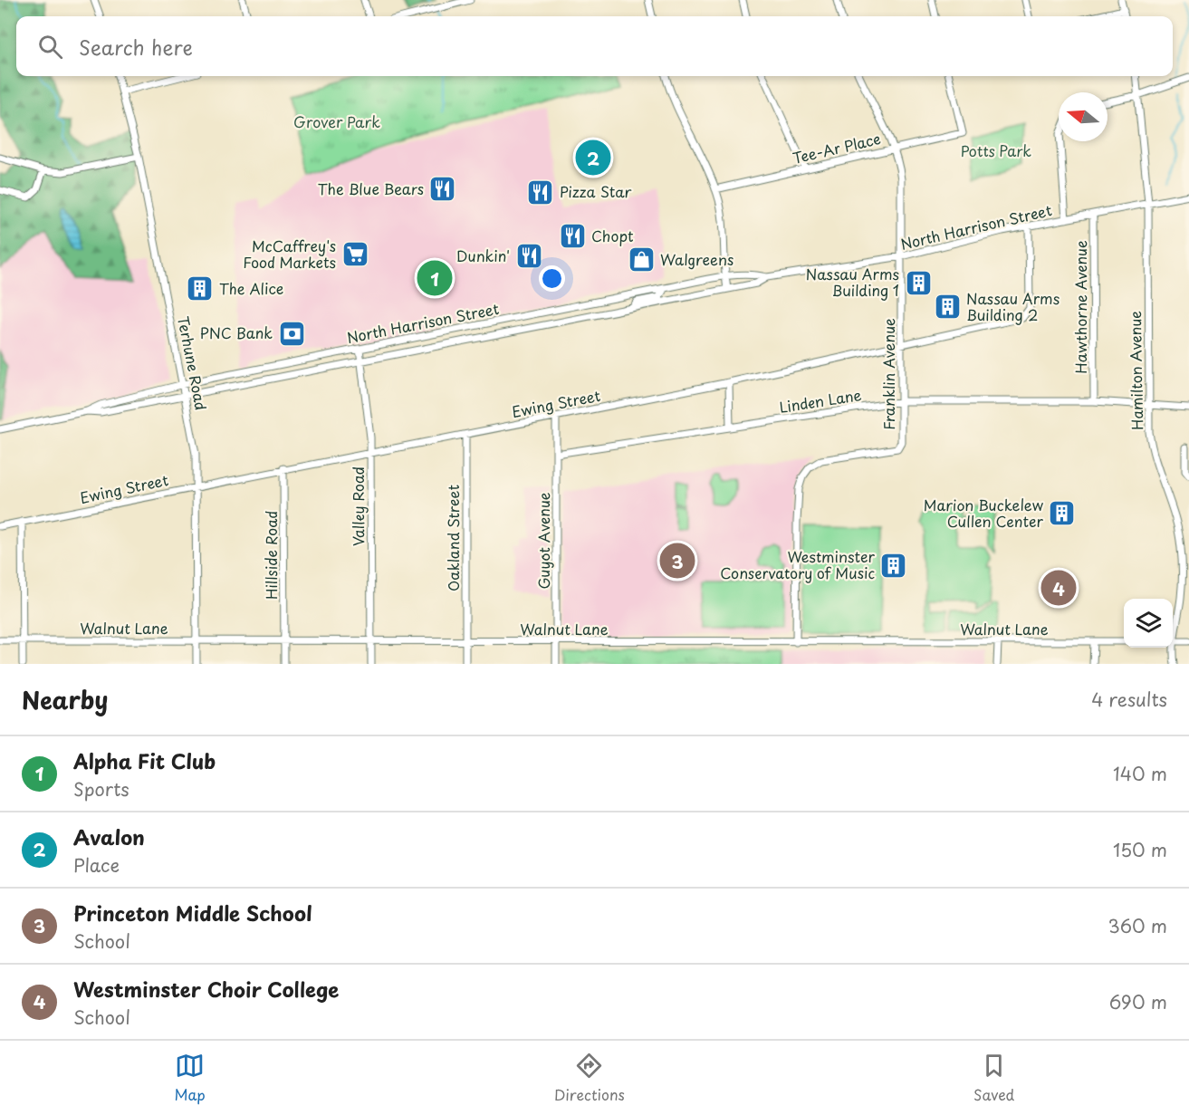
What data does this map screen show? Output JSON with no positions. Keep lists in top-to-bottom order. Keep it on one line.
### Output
{"streets":{"street":["Tee-Ar Place","North Harrison Street","Hawthorne Avenue","Terhune Road","Hamilton Avenue","Franklin Avenue","Linden Lane","Ewing Street","Valley Road","Oakland Street","Guyot Avenue","Hillside Road","Walnut Lane"]},"crossings":[["Tee-Ar Place","Franklin Avenue"],["North Harrison Street","Hawthorne Avenue"],["North Harrison Street","Terhune Road"],["North Harrison Street","Hamilton Avenue"],["North Harrison Street","Franklin Avenue"],["North Harrison Street","Ewing Street"],["North Harrison Street","Valley Road"],["Hawthorne Avenue","Linden Lane"],["Terhune Road","Ewing Street"],["Terhune Road","Walnut Lane"],["Hamilton Avenue","Linden Lane"],["Franklin Avenue","Linden Lane"],["Franklin Avenue","Ewing Street"],["Franklin Avenue","Walnut Lane"],["Linden Lane","Guyot Avenue"],["Ewing Street","Valley Road"],["Ewing Street","Oakland Street"],["Ewing Street","Guyot Avenue"],["Ewing Street","Hillside Road"],["Valley Road","Walnut Lane"],["Oakland Street","Walnut Lane"],["Guyot Avenue","Walnut Lane"],["Hillside Road","Walnut Lane"]],"parks":["Grover Park","Potts Park"],"places":{"restaurant":["The Blue Bears","Pizza Star","Chopt","Dunkin'"],"supermarket":["McCaffrey's Food Markets"],"shop":["Walgreens"],"building":["Nassau Arms Building 1","The Alice","Nassau Arms Building 2","Marion Buckelew Cullen Center","Westminster Conservatory of Music"],"bank":["PNC Bank"]},"north":"left","page":{"search":"Search here","pins":["2","1","3","4"],"heading":["Nearby","4 results"],"list":[{"mark":"1","name":"Alpha Fit Club","note":"Sports","value":"140 m"},{"mark":"2","name":"Avalon","note":"Place","value":"150 m"},{"mark":"3","name":"Princeton Middle School","note":"School","value":"360 m"},{"mark":"4","name":"Westminster Choir College","note":"School","value":"690 m"}],"nav":["Map","Directions","Saved"]}}
